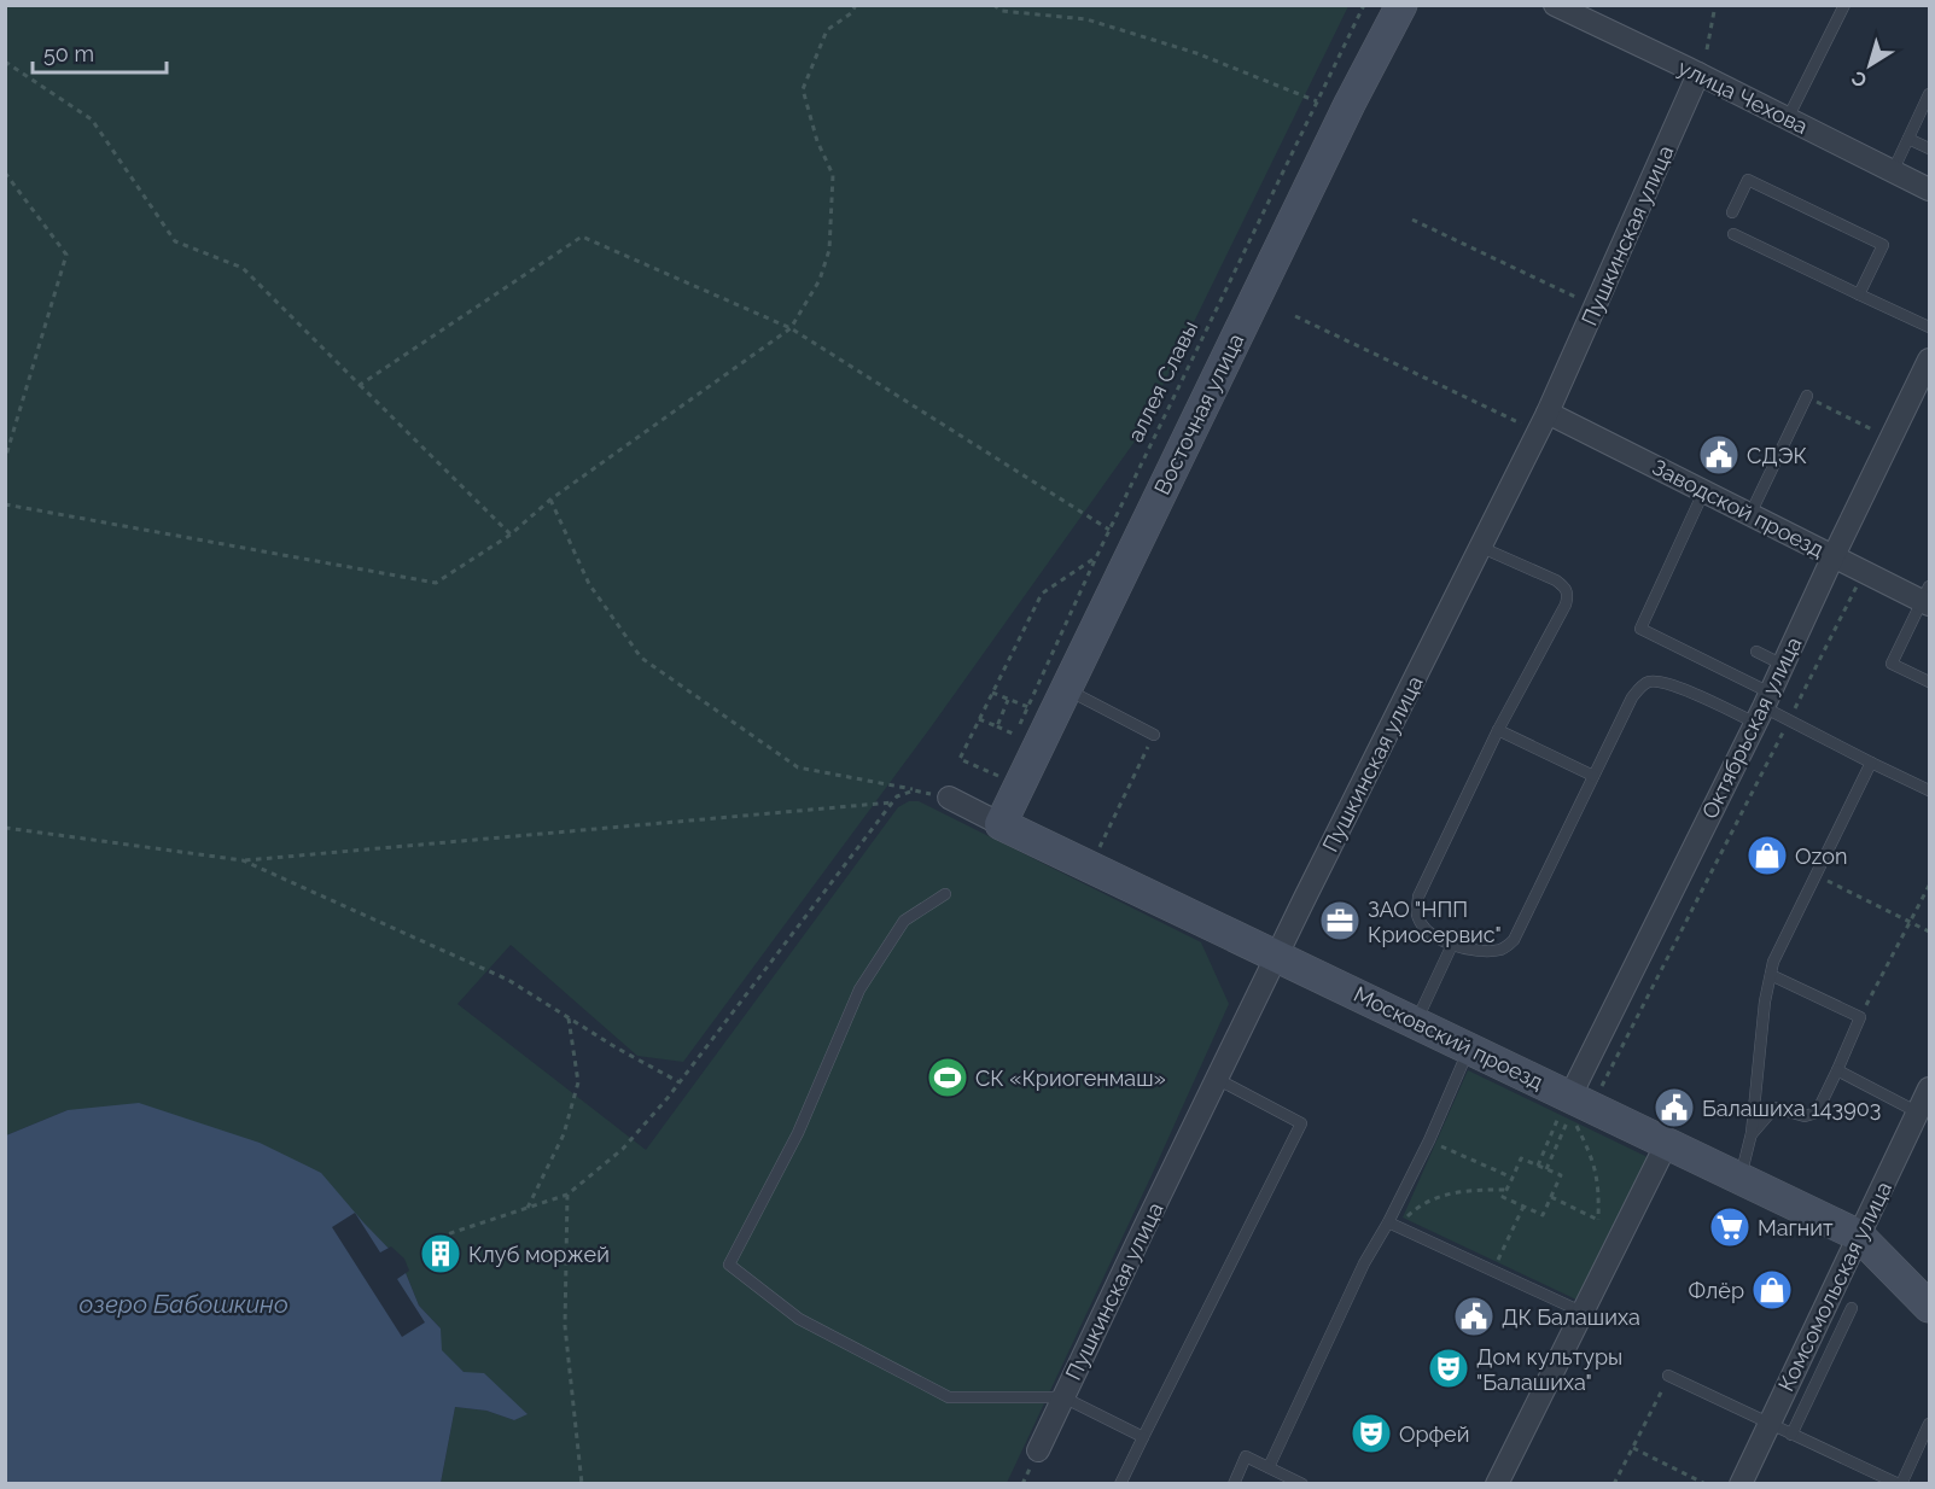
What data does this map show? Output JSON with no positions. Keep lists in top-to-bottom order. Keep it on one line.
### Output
{"streets":{"street":["улица Чехова","Пушкинская улица","Восточная улица","Заводской проезд","Октябрьская улица","Московский проезд","Комсомольская улица"],"path":["аллея Славы"]},"crossings":[["улица Чехова","Пушкинская улица"],["Пушкинская улица","Заводской проезд"],["Пушкинская улица","Московский проезд"],["Восточная улица","Московский проезд"],["Заводской проезд","Октябрьская улица"],["Октябрьская улица","Московский проезд"],["Московский проезд","Комсомольская улица"]],"water":["озеро Бабошкино"],"places":{"public building":["СДЭК","Балашиха 143903","ДК Балашиха"],"shop":["Ozon","Флёр"],"office":["ЗАО \"НПП Криосервис\""],"sports":["СК «Криогенмаш»"],"supermarket":["Магнит"],"building":["Клуб моржей"],"theatre":["Дом культуры \"Балашиха\"","Орфей"]},"scale_bar":"50 m","north":"bottom left"}
